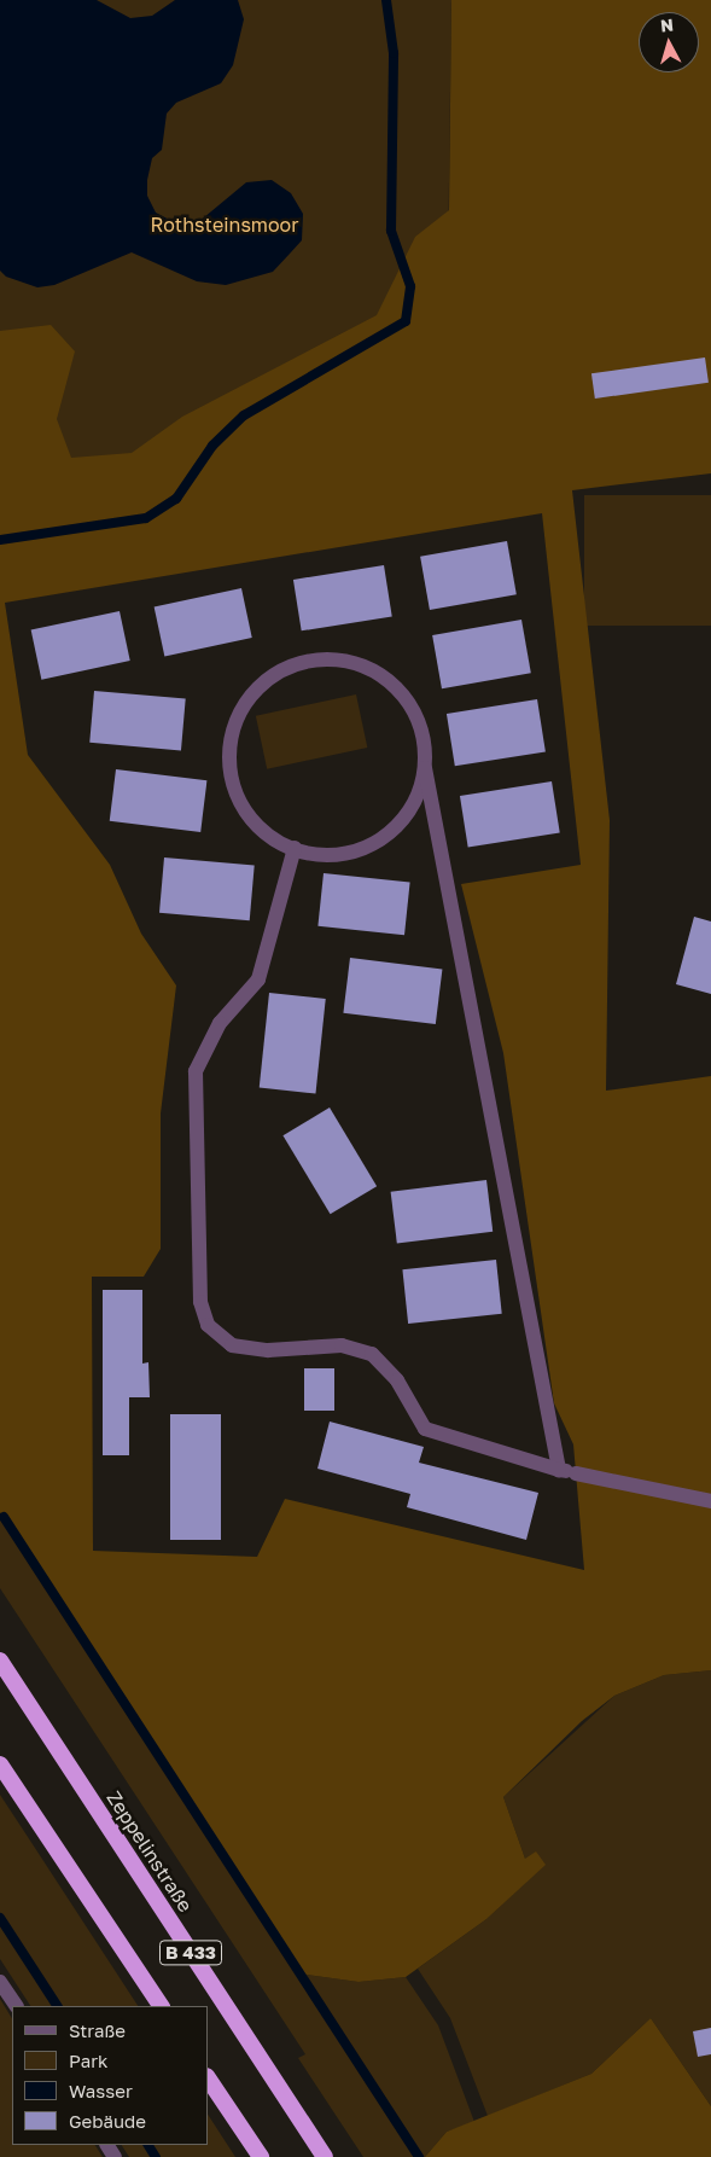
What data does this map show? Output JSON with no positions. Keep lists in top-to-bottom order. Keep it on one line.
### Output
{"streets":{"highway":["Zeppelinstraße","B 433"]},"parks":["Rothsteinsmoor"],"legend":["Straße","Park","Wasser","Gebäude"],"north":"top"}
